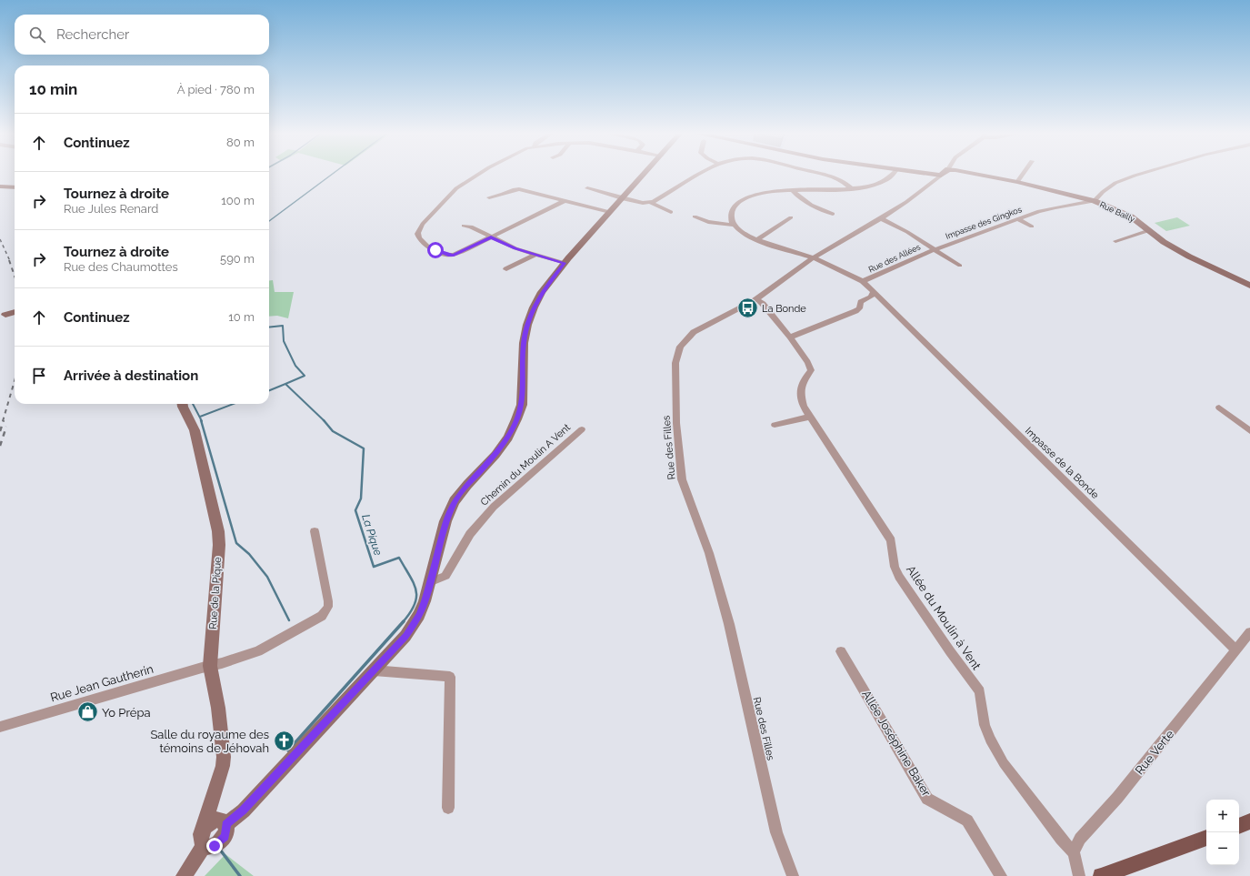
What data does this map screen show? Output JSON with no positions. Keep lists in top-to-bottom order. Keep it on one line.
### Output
{"streets":{"street":["Rue Bailly","Impasse des Gingkos","Rue des Allées","Rue des Filles","Impasse de la Bonde","Chemin du Moulin A Vent","Rue de la Pique","Allée du Moulin à Vent","Rue Jean Gautherin","Allée Joséphine Baker","Rue Verte"]},"crossings":[["Rue Bailly","Impasse des Gingkos"],["Impasse des Gingkos","Rue des Allées"],["Rue des Allées","Impasse de la Bonde"],["Impasse de la Bonde","Rue Verte"],["Rue de la Pique","Rue Jean Gautherin"],["Allée du Moulin à Vent","Rue Verte"]],"water":["La Pique"],"places":{"bus stop":["La Bonde"],"shop":["Yo Prépa"],"church":["Salle du royaume des témoins de Jéhovah"]},"page":{"search":"Rechercher","heading":["10 min","À pied · 780 m"],"list":[["Continuez","80 m"],["Tournez à droite","Rue Jules Renard","100 m"],["Tournez à droite","Rue des Chaumottes","590 m"],["Continuez","10 m"],"Arrivée à destination"],"map_buttons":["+","−"]}}
